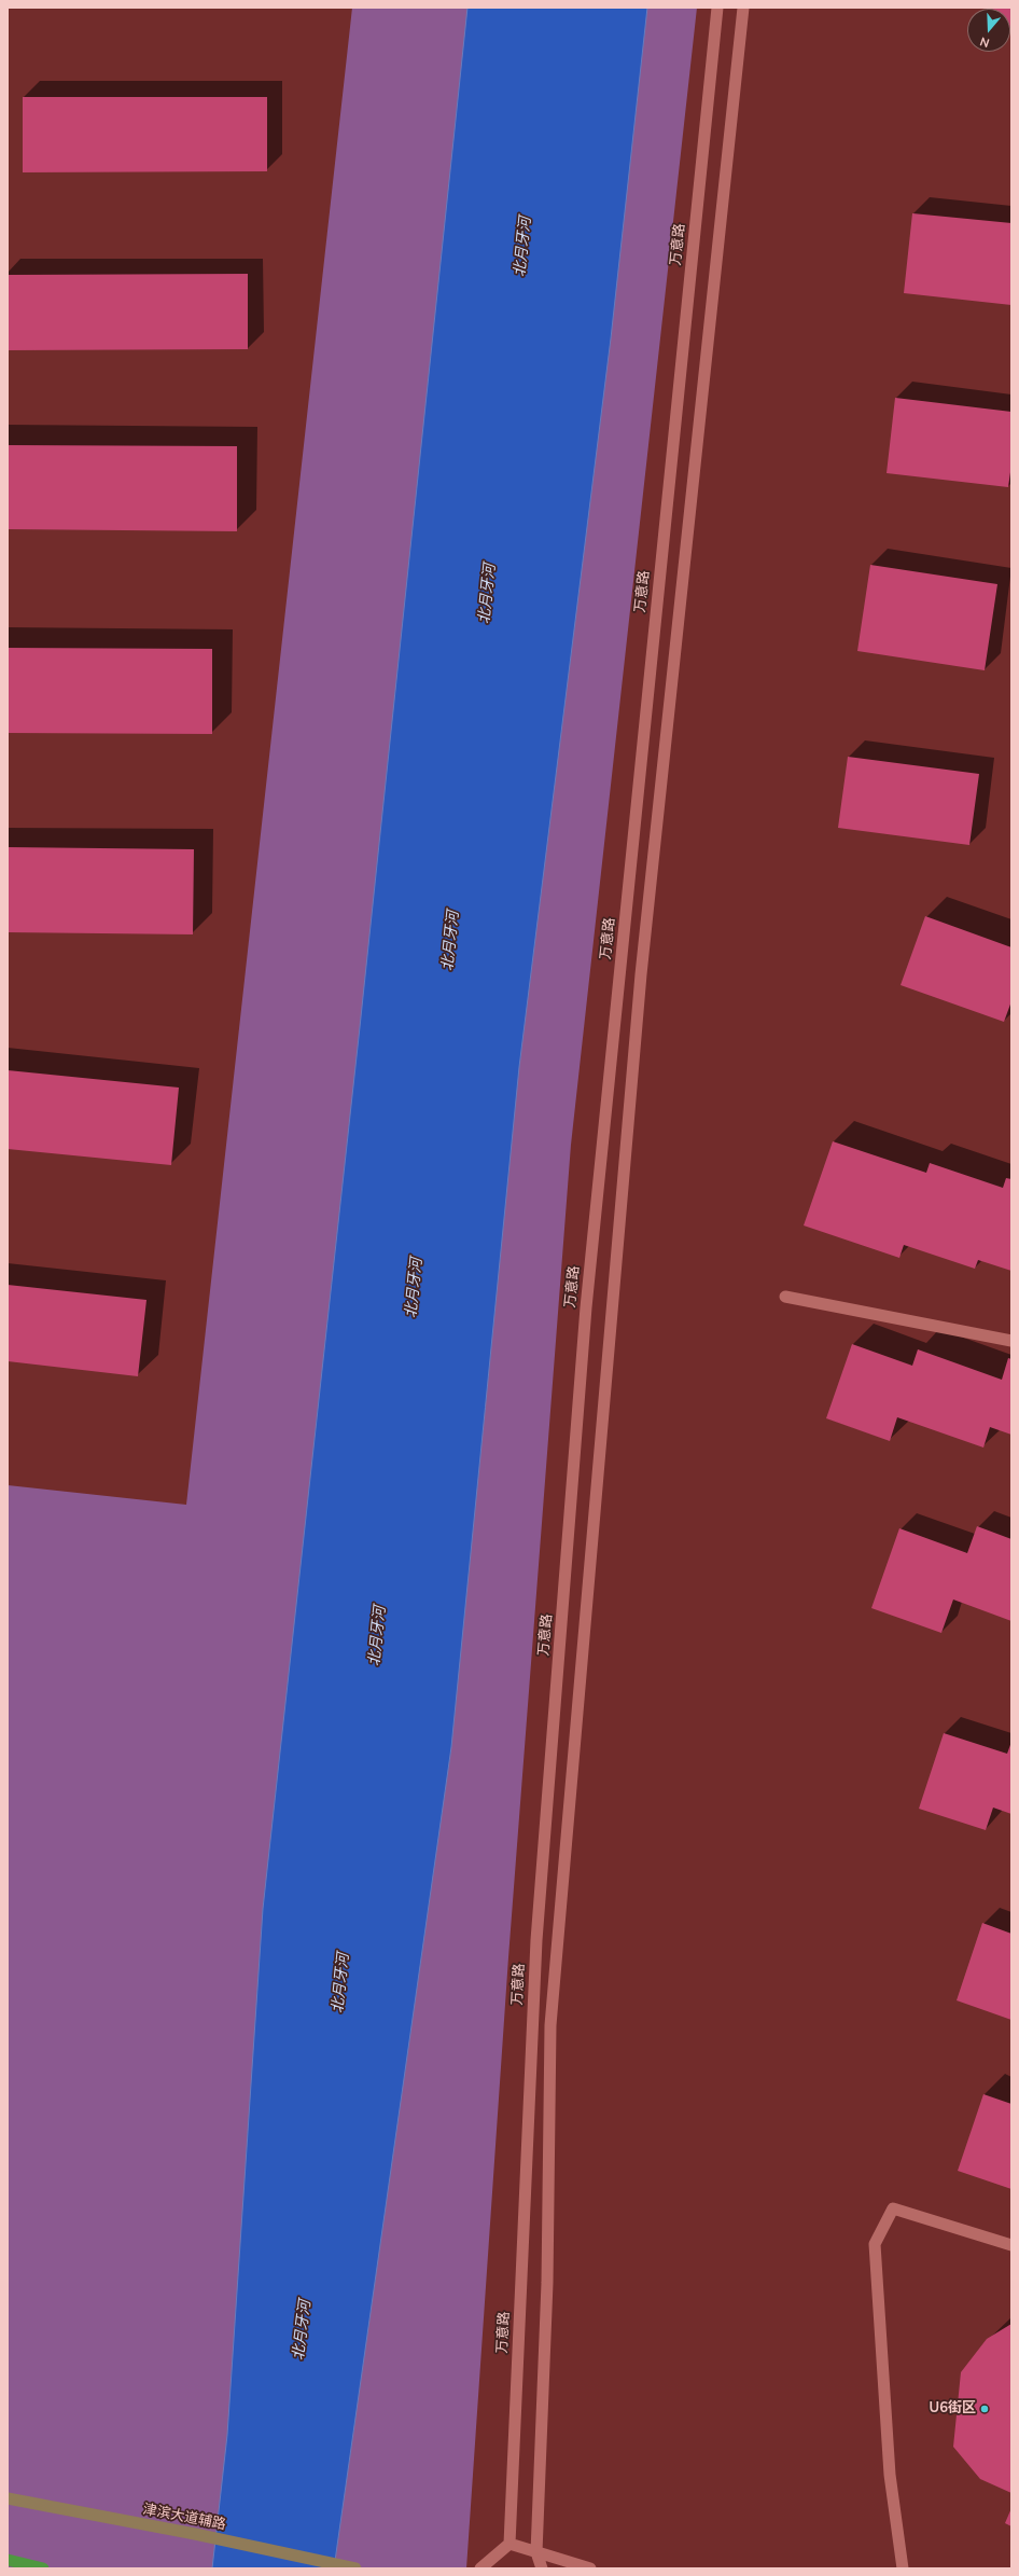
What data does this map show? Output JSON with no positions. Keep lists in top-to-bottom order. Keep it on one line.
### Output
{"streets":{"main road":["津滨大道辅路"],"street":["万意路"]},"water":["北月牙河"],"places":["U6街区"],"north":"bottom"}
